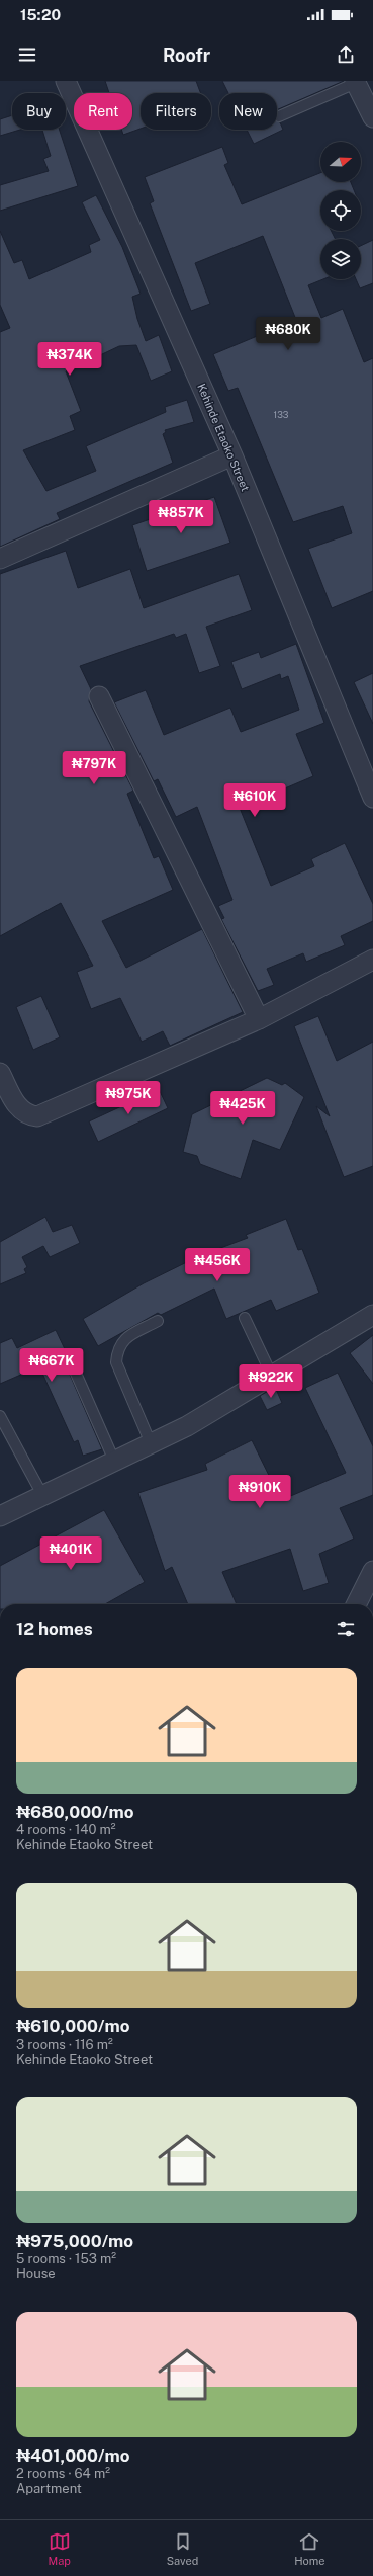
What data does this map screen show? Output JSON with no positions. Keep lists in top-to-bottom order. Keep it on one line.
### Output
{"streets":{"street":["Kehinde Etaoko Street"]},"house_numbers":["133"],"north":"right","page":{"status":"15:20","header":"Roofr","chip":["Buy","Rent","Filters","New"],"price":["₦680K","₦374K","₦857K","₦797K","₦610K","₦975K","₦425K","₦456K","₦667K","₦922K","₦910K","₦401K"],"heading":"12 homes","list":[{"name":"₦680,000/mo","note":"4 rooms · 140 m² · Kehinde Etaoko Street"},{"name":"₦610,000/mo","note":"3 rooms · 116 m² · Kehinde Etaoko Street"},{"name":"₦975,000/mo","note":"5 rooms · 153 m² · House"},{"name":"₦401,000/mo","note":"2 rooms · 64 m² · Apartment"}],"tabs":["Map","Saved","Home"]}}
